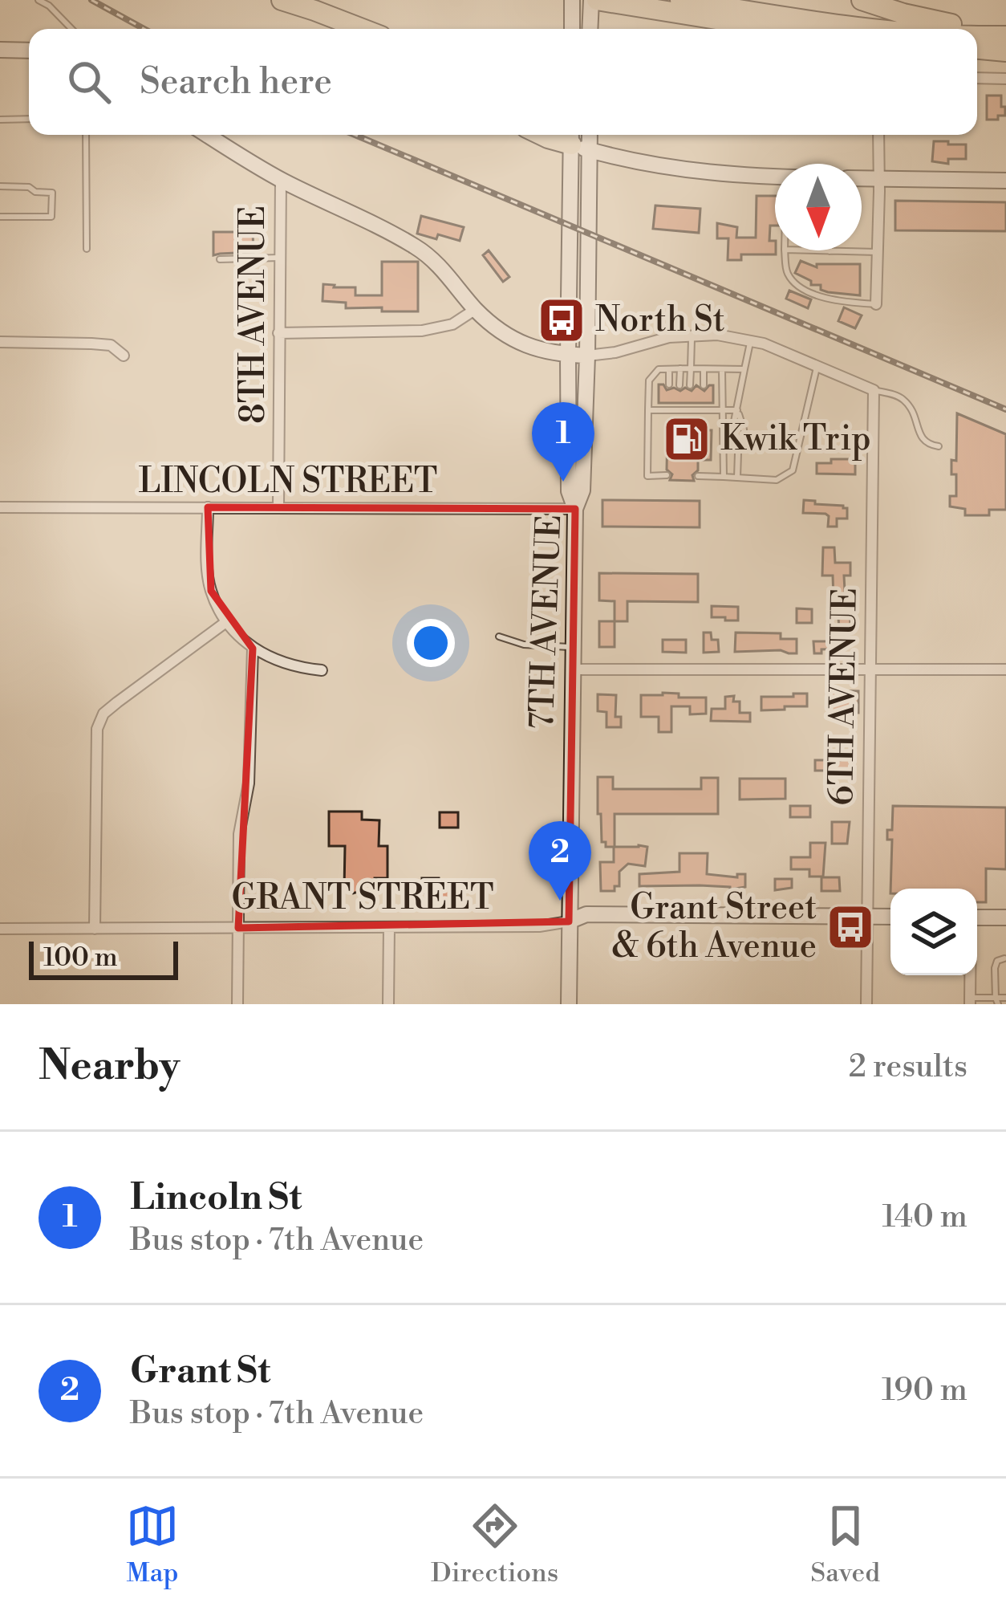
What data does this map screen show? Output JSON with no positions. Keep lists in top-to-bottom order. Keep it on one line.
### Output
{"streets":{"street":["8TH AVENUE","LINCOLN STREET","7TH AVENUE","6TH AVENUE","GRANT STREET"]},"crossings":[["8TH AVENUE","LINCOLN STREET"],["LINCOLN STREET","7TH AVENUE"],["7TH AVENUE","GRANT STREET"],["6TH AVENUE","GRANT STREET"]],"places":{"bus stop":["North St","Grant Street & 6th Avenue"],"fuel station":["Kwik Trip"]},"scale_bar":"100 m","north":"bottom","page":{"search":"Search here","pins":["1","2"],"scale":"100 m","heading":["Nearby","2 results"],"list":[{"mark":"1","name":"Lincoln St","note":"Bus stop · 7th Avenue","value":"140 m"},{"mark":"2","name":"Grant St","note":"Bus stop · 7th Avenue","value":"190 m"}],"nav":["Map","Directions","Saved"]}}
